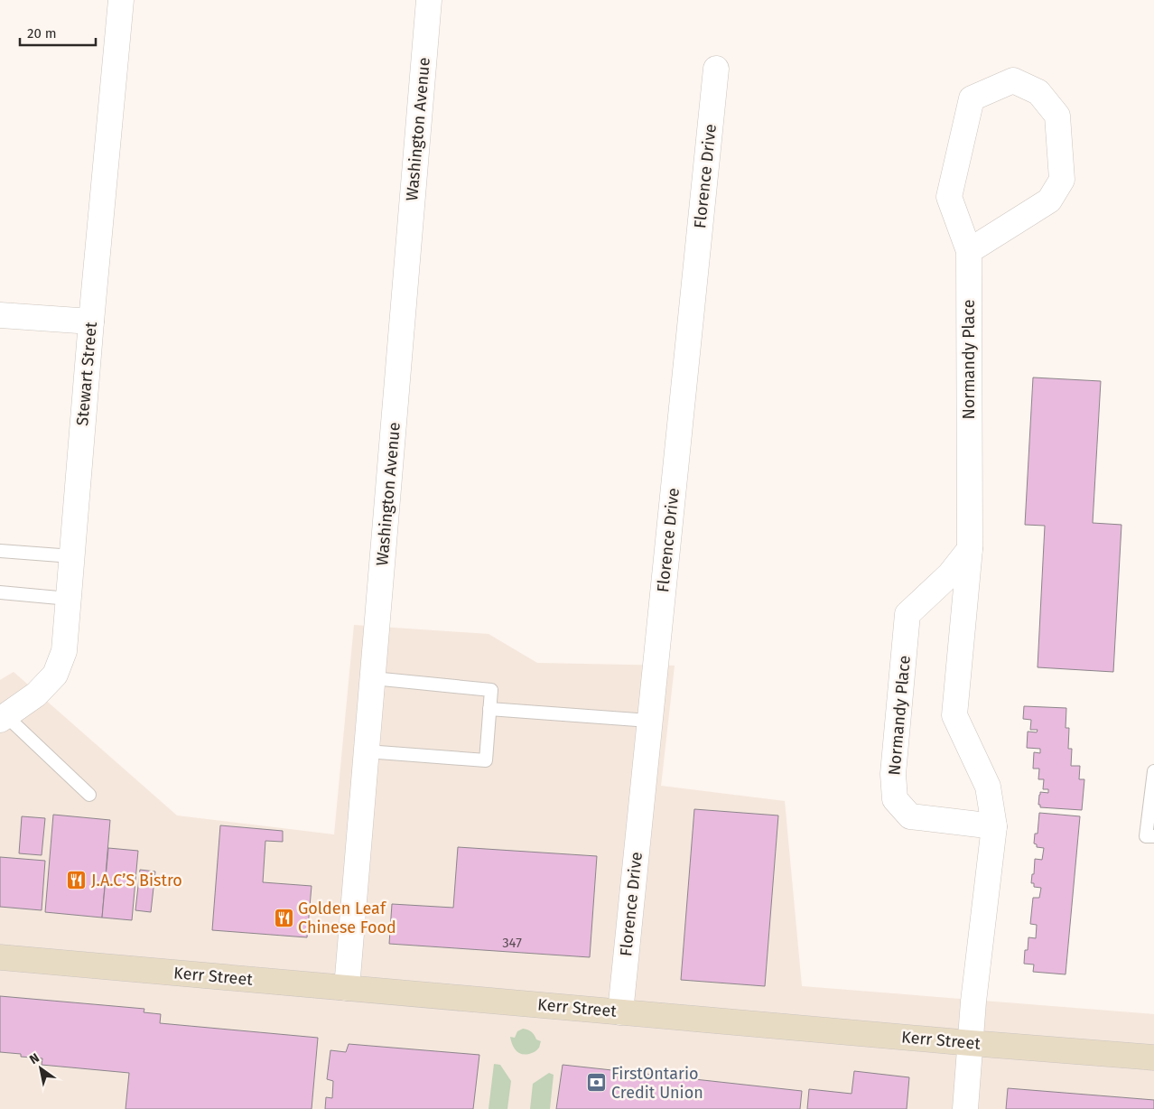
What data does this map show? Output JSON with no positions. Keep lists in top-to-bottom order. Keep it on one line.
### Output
{"streets":{"main road":["Kerr Street"],"street":["Washington Avenue","Florence Drive","Normandy Place","Stewart Street"]},"crossings":[["Washington Avenue","Kerr Street"],["Florence Drive","Kerr Street"],["Normandy Place","Kerr Street"]],"places":{"restaurant":["J.A.C’S Bistro","Golden Leaf Chinese Food"],"bank":["FirstOntario Credit Union"]},"house_numbers":["347"],"scale_bar":"20 m","north":"top left"}
